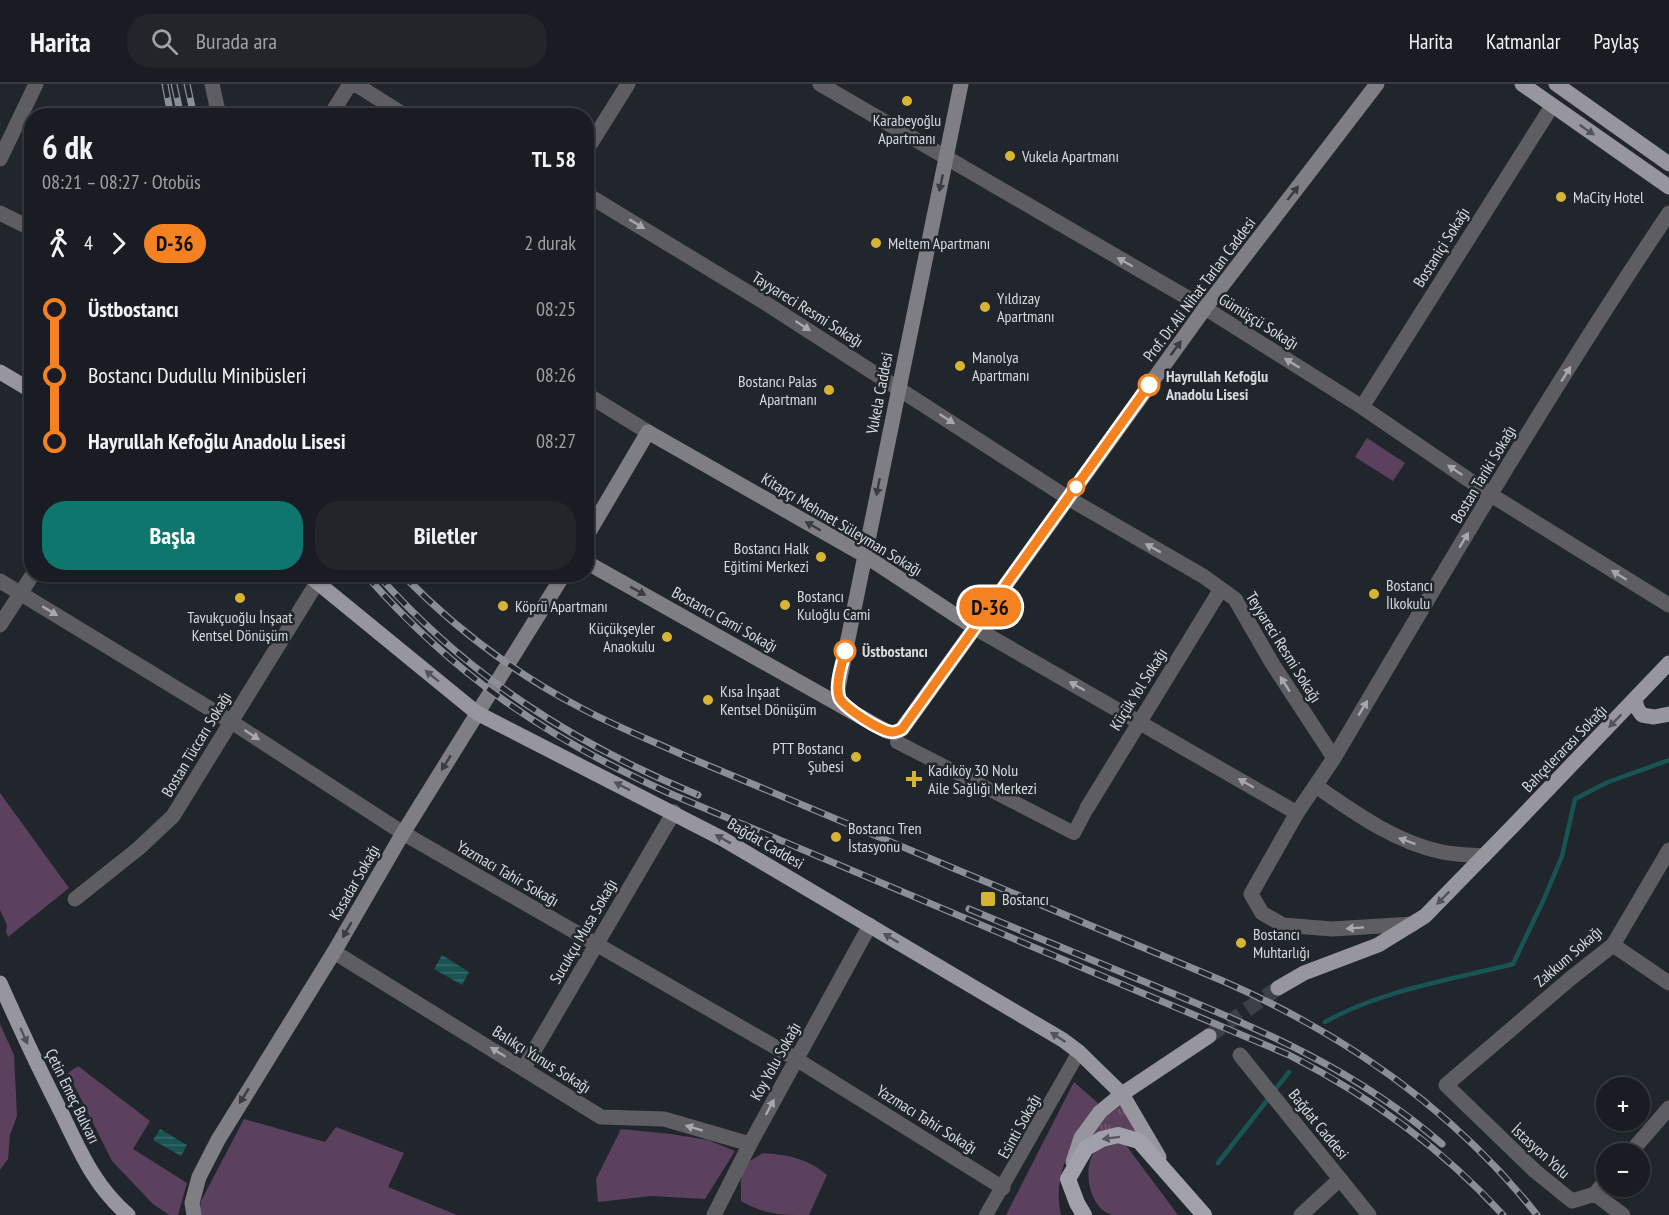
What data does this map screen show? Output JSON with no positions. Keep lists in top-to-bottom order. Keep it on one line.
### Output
{"streets":{"main road":["Prof. Dr. Ali Nihat Tarlan Caddesi","Vukela Caddesi","Kitapçı Mehmet Süleyman Sokağı","Bostancı Cami Sokağı","Bahçelerarası Sokağı","Bağdat Caddesi","Kasadar Sokağı","Çetin Emeç Bulvarı"],"street":["Bostaniçi Sokağı","Tayyareci Resmi Sokağı","Gümüşçü Sokağı","Bostan Tariki Sokağı","Teyyareci Resmi Sokağı","Küçük Yol Sokağı","Bostan Tüccarı Sokağı","Yazmacı Tahir Sokağı","Sucukçu Musa Sokağı","Zakkum Sokağı","Balıkçı Yunus Sokağı","Koy Yolu Sokağı","Esinti Sokağı","İstasyon Yolu"]},"crossings":[["Bostaniçi Sokağı","Gümüşçü Sokağı"],["Prof. Dr. Ali Nihat Tarlan Caddesi","Tayyareci Resmi Sokağı"],["Prof. Dr. Ali Nihat Tarlan Caddesi","Gümüşçü Sokağı"],["Prof. Dr. Ali Nihat Tarlan Caddesi","Vukela Caddesi"],["Prof. Dr. Ali Nihat Tarlan Caddesi","Kitapçı Mehmet Süleyman Sokağı"],["Prof. Dr. Ali Nihat Tarlan Caddesi","Bostancı Cami Sokağı"],["Prof. Dr. Ali Nihat Tarlan Caddesi","Teyyareci Resmi Sokağı"],["Tayyareci Resmi Sokağı","Vukela Caddesi"],["Tayyareci Resmi Sokağı","Teyyareci Resmi Sokağı"],["Gümüşçü Sokağı","Vukela Caddesi"],["Gümüşçü Sokağı","Bostan Tariki Sokağı"],["Vukela Caddesi","Kitapçı Mehmet Süleyman Sokağı"],["Vukela Caddesi","Bostancı Cami Sokağı"],["Bostan Tariki Sokağı","Teyyareci Resmi Sokağı"],["Kitapçı Mehmet Süleyman Sokağı","Küçük Yol Sokağı"],["Teyyareci Resmi Sokağı","Küçük Yol Sokağı"],["Bostan Tüccarı Sokağı","Yazmacı Tahir Sokağı"],["Bağdat Caddesi","Kasadar Sokağı"],["Bağdat Caddesi","Sucukçu Musa Sokağı"],["Bağdat Caddesi","Koy Yolu Sokağı"],["Bağdat Caddesi","Esinti Sokağı"],["Yazmacı Tahir Sokağı","Kasadar Sokağı"],["Yazmacı Tahir Sokağı","Sucukçu Musa Sokağı"],["Yazmacı Tahir Sokağı","Koy Yolu Sokağı"],["Yazmacı Tahir Sokağı","Esinti Sokağı"],["Kasadar Sokağı","Balıkçı Yunus Sokağı"],["Sucukçu Musa Sokağı","Balıkçı Yunus Sokağı"],["Zakkum Sokağı","İstasyon Yolu"],["Balıkçı Yunus Sokağı","Koy Yolu Sokağı"]],"one_way":["Prof. Dr. Ali Nihat Tarlan Caddesi","Tayyareci Resmi Sokağı","Gümüşçü Sokağı","Vukela Caddesi","Bostan Tariki Sokağı","Kitapçı Mehmet Süleyman Sokağı","Bostancı Cami Sokağı","Teyyareci Resmi Sokağı","Bahçelerarası Sokağı","Bağdat Caddesi","Yazmacı Tahir Sokağı","Kasadar Sokağı","Balıkçı Yunus Sokağı","Çetin Emeç Bulvarı"],"places":{"other":["Karabeyoğlu Apartmanı","Vukela Apartmanı","MaCity Hotel","Meltem Apartmanı","Yıldızay Apartmanı","Manolya Apartmanı","Hayrullah Kefoğlu Anadolu Lisesi","Bostancı Palas Apartmanı","Bostancı Halk Eğitimi Merkezi","Bostancı İlkokulu","Tavukçuoğlu İnşaat Kentsel Dönüşüm","Bostancı Kuloğlu Cami","Köprü Apartmanı","Küçükşeyler Anaokulu","Üstbostancı","Kısa İnşaat Kentsel Dönüşüm","PTT Bostancı Şubesi","Bostancı Tren İstasyonu","Bostancı Muhtarlığı"],"health":["Kadıköy 30 Nolu Aile Sağlığı Merkezi"],"transit":["Bostancı"]},"lines":["bus line D-36"],"page":{"header":"Harita","search":"Burada ara","nav":["Harita","Katmanlar","Paylaş"],"on_map":"D-36","heading":["6 dk","08:21 – 08:27 · Otobüs","TL 58"],"legs":["4","D-36","2 durak"],"list":[{"name":"Üstbostancı","value":"08:25"},{"name":"Bostancı Dudullu Minibüsleri","value":"08:26"},{"name":"Hayrullah Kefoğlu Anadolu Lisesi","value":"08:27"}],"buttons":["Başla","Biletler"],"map_buttons":["+","−"]}}
